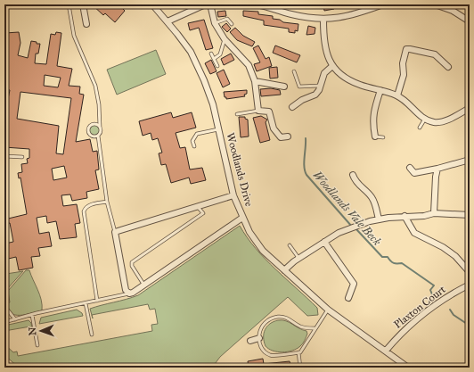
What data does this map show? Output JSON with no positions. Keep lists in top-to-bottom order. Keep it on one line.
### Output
{"streets":{"street":["Woodlands Drive","Plaxton Court"]},"crossings":[["Woodlands Drive","Plaxton Court"]],"water":["Woodlands Vale Beck"],"north":"left"}
